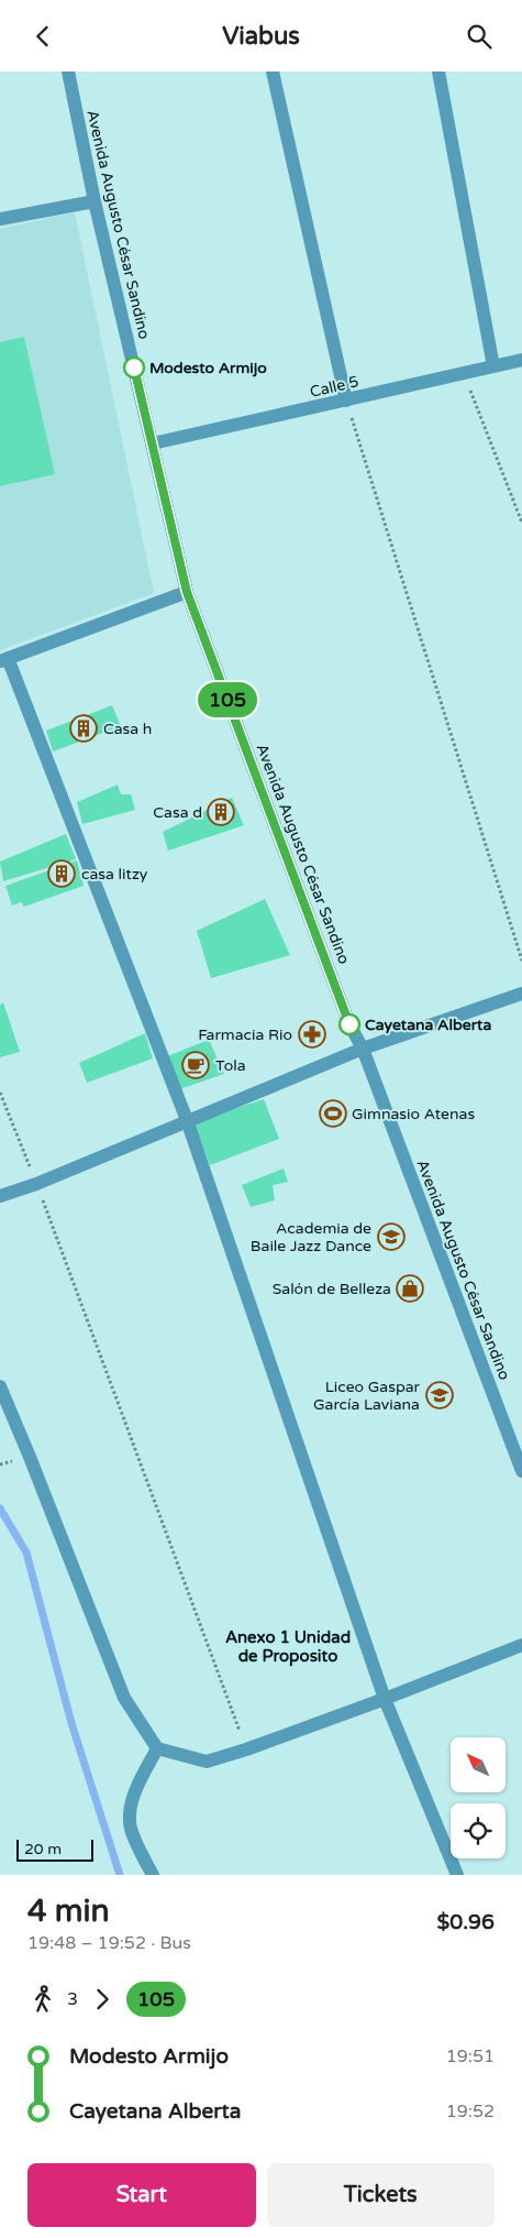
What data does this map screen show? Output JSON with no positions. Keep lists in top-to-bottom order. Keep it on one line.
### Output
{"streets":{"street":["Avenida Augusto César Sandino","Calle 5"]},"crossings":[["Avenida Augusto César Sandino","Calle 5"]],"districts":["Anexo 1 Unidad de Proposito"],"places":{"other":["Modesto Armijo","Cayetana Alberta"],"building":["Casa h","Casa d","casa litzy"],"pharmacy":["Farmacia Rio"],"cafe":["Tola"],"sports":["Gimnasio Atenas"],"school or university":["Academia de Baile Jazz Dance","Liceo Gaspar García Laviana"],"shop":["Salón de Belleza"]},"lines":["bus line 105"],"scale_bar":"20 m","north":"top left","page":{"header":"Viabus","on_map":"105","scale":"20 m","heading":["4 min","19:48 – 19:52 · Bus","$0.96"],"legs":["3","105"],"list":[{"name":"Modesto Armijo","value":"19:51"},{"name":"Cayetana Alberta","value":"19:52"}],"buttons":["Start","Tickets"]}}
